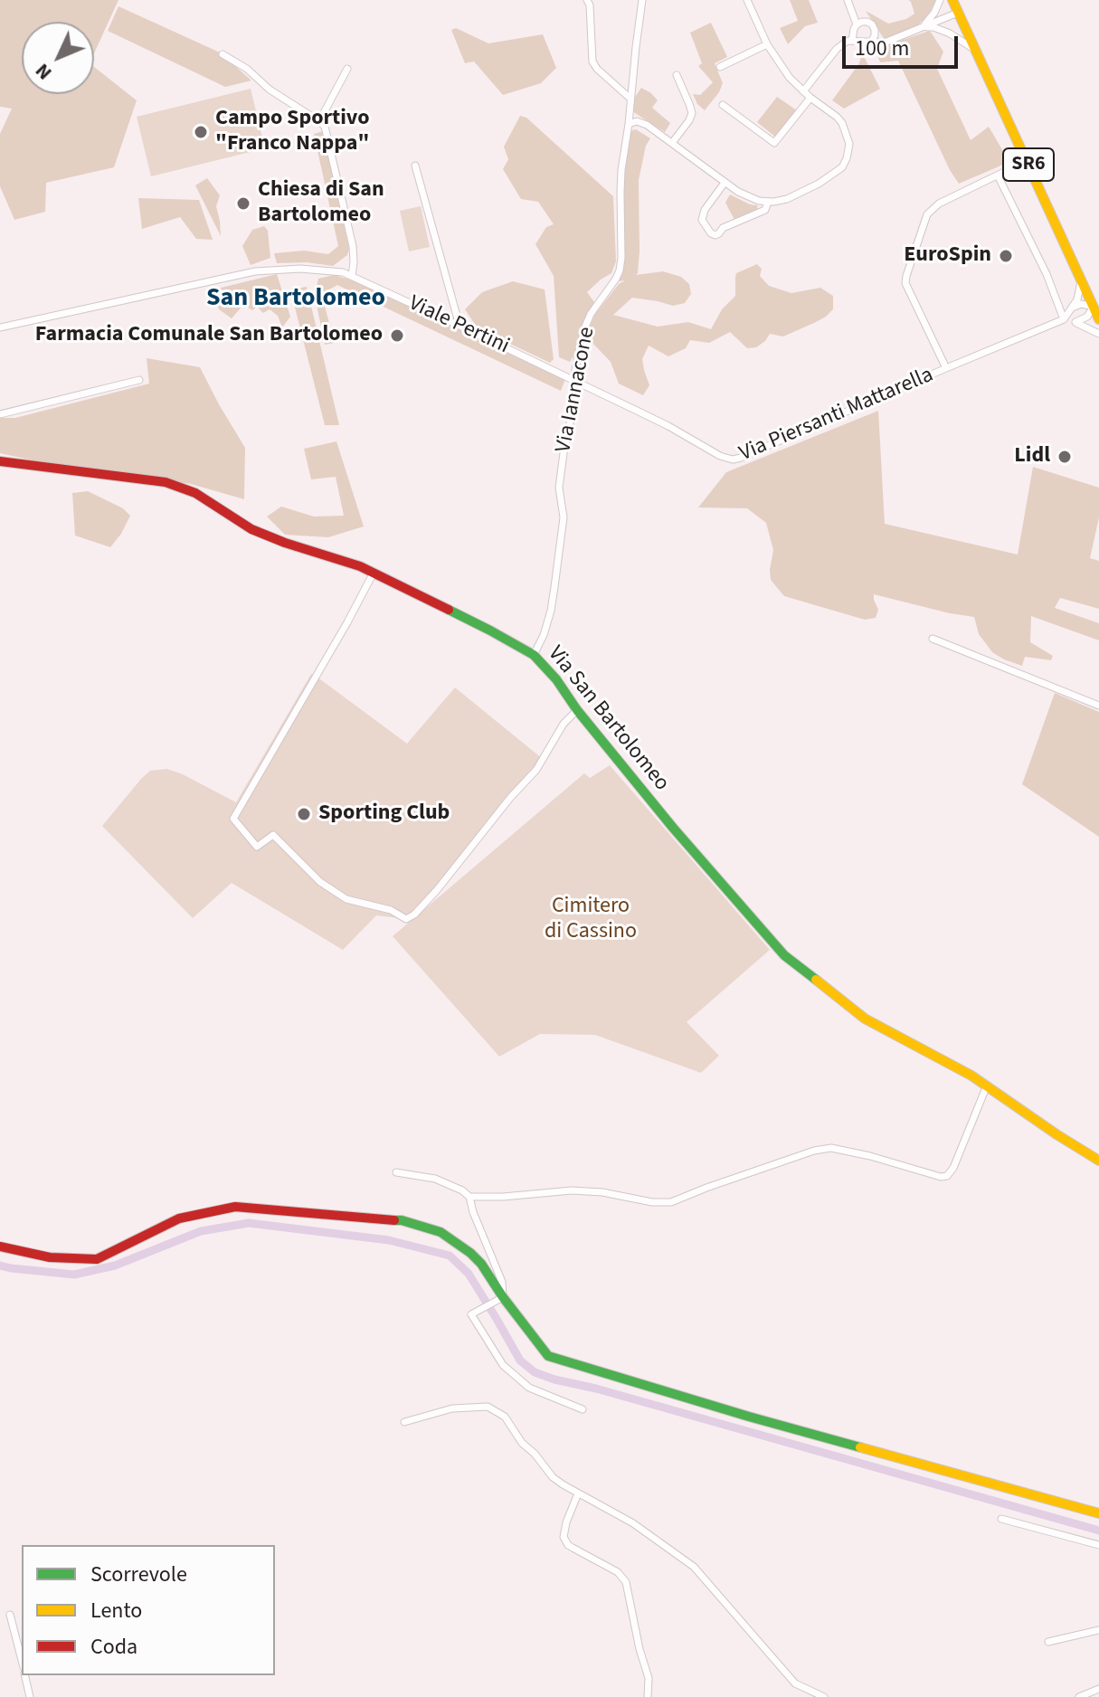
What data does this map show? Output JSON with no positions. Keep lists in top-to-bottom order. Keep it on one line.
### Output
{"streets":{"street":["SR6","Viale Pertini","Via Iannacone","Via Piersanti Mattarella","Via San Bartolomeo"]},"crossings":[["SR6","Via Piersanti Mattarella"],["Viale Pertini","Via Iannacone"],["Viale Pertini","Via Piersanti Mattarella"],["Via Iannacone","Via Piersanti Mattarella"],["Via Iannacone","Via San Bartolomeo"]],"districts":["San Bartolomeo"],"parks":["Cimitero di Cassino"],"places":["Campo Sportivo \"Franco Nappa\"","Chiesa di San Bartolomeo","EuroSpin","Farmacia Comunale San Bartolomeo","Lidl","Sporting Club"],"legend":["Scorrevole","Lento","Coda"],"scale_bar":"100 m","north":"bottom left"}
